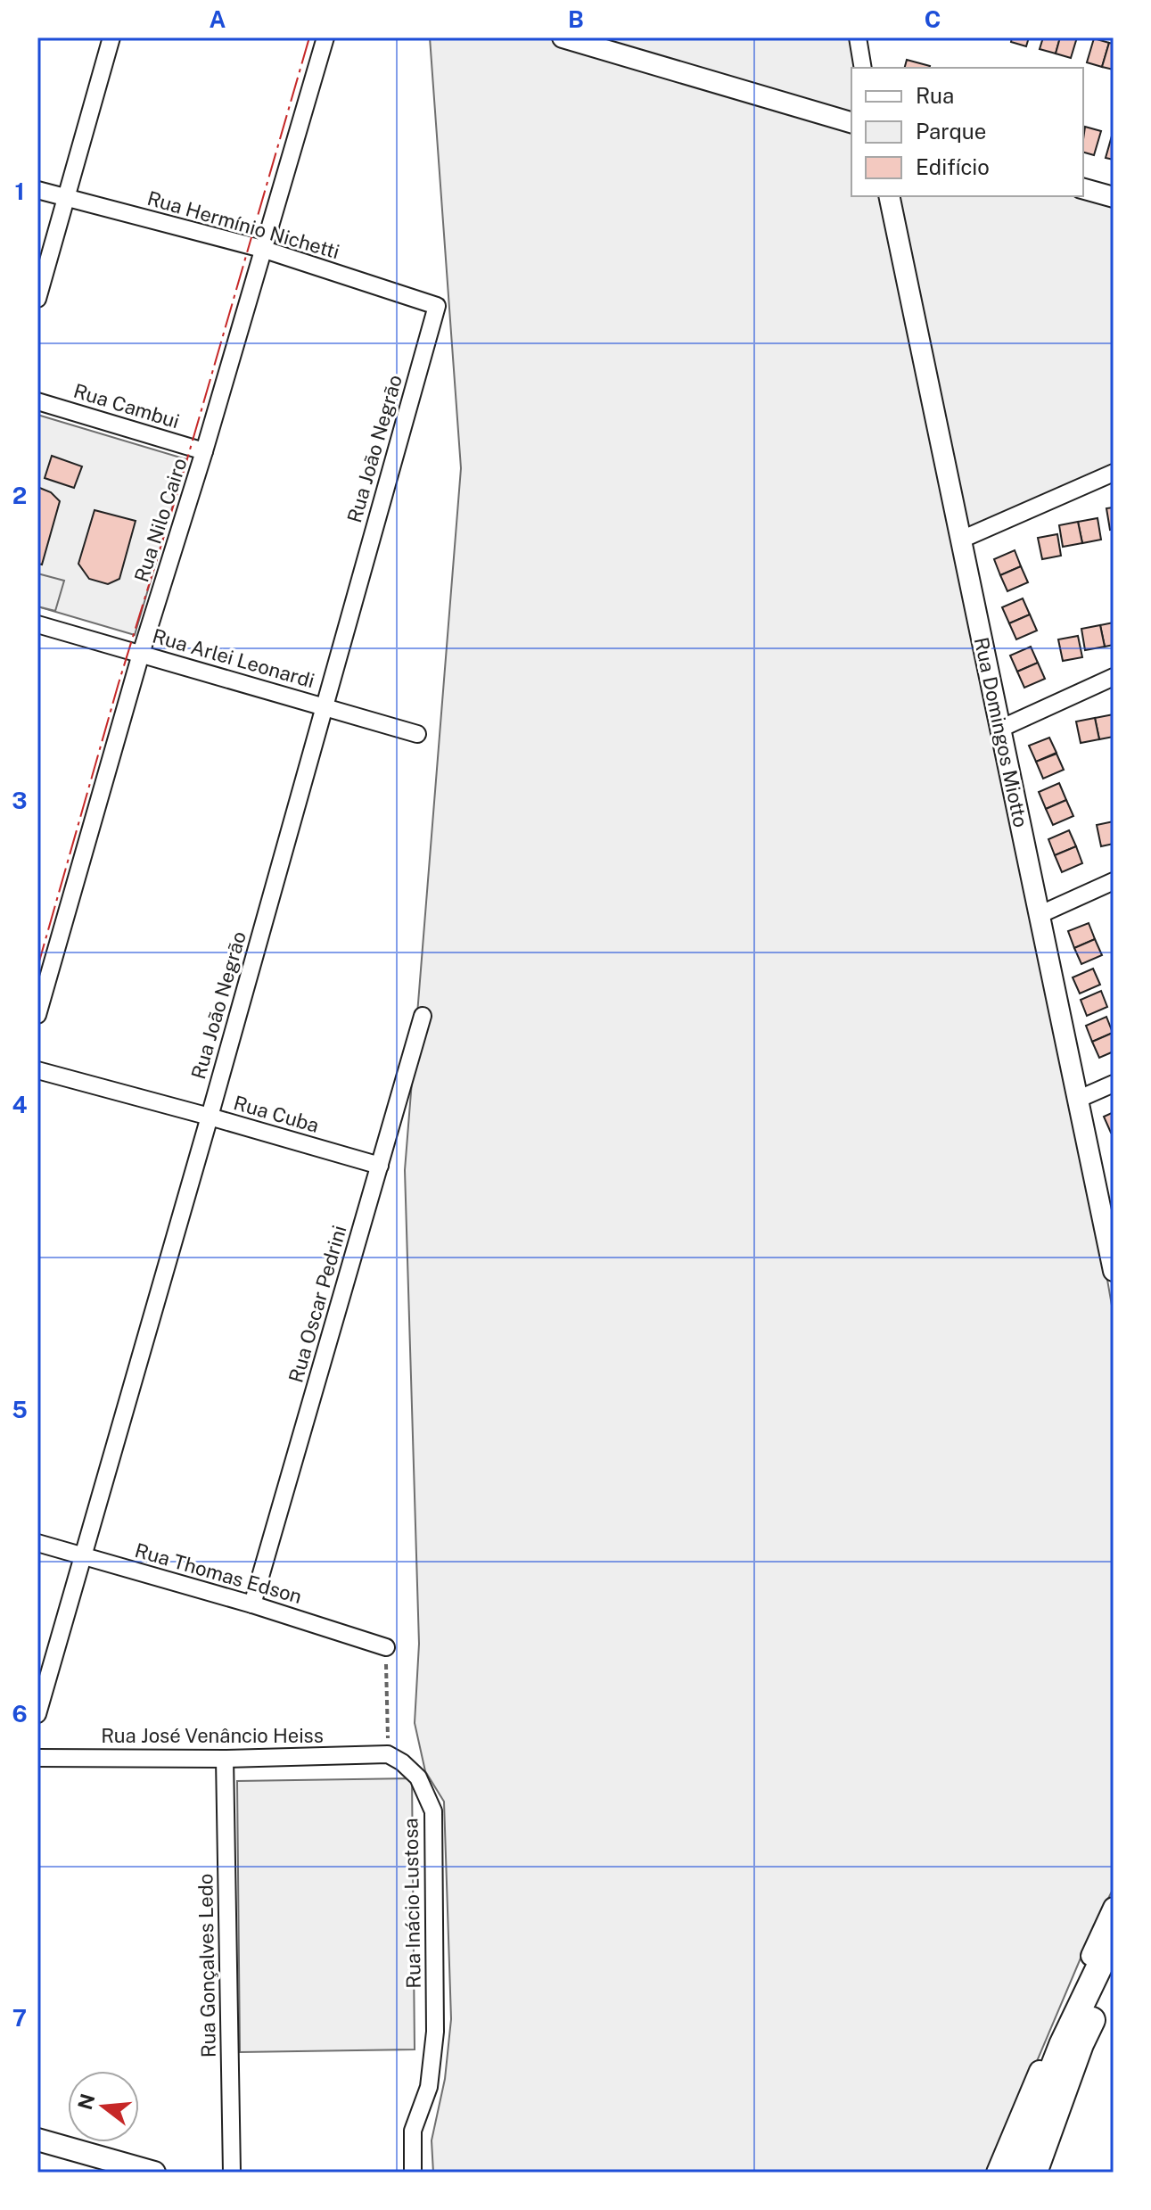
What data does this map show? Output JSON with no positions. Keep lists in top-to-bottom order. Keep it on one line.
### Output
{"streets":{"street":["Rua Hermínio Nichetti","Rua Cambui","Rua João Negrão","Rua Nilo Cairo","Rua Arlei Leonardi","Rua Domingos Miotto","Rua Cuba","Rua Oscar Pedrini","Rua Thomas Edson","Rua José Venâncio Heiss","Rua Inácio Lustosa","Rua Gonçalves Ledo"]},"crossings":[["Rua Hermínio Nichetti","Rua João Negrão"],["Rua Hermínio Nichetti","Rua Nilo Cairo"],["Rua Cambui","Rua Nilo Cairo"],["Rua João Negrão","Rua Arlei Leonardi"],["Rua João Negrão","Rua Cuba"],["Rua João Negrão","Rua Thomas Edson"],["Rua Nilo Cairo","Rua Arlei Leonardi"],["Rua Cuba","Rua Oscar Pedrini"],["Rua Oscar Pedrini","Rua Thomas Edson"],["Rua José Venâncio Heiss","Rua Inácio Lustosa"],["Rua José Venâncio Heiss","Rua Gonçalves Ledo"]],"legend":["Rua","Parque","Edifício"],"north":"left","grid":{"columns":["A","B","C"],"rows":["1","2","3","4","5","6","7"]}}
